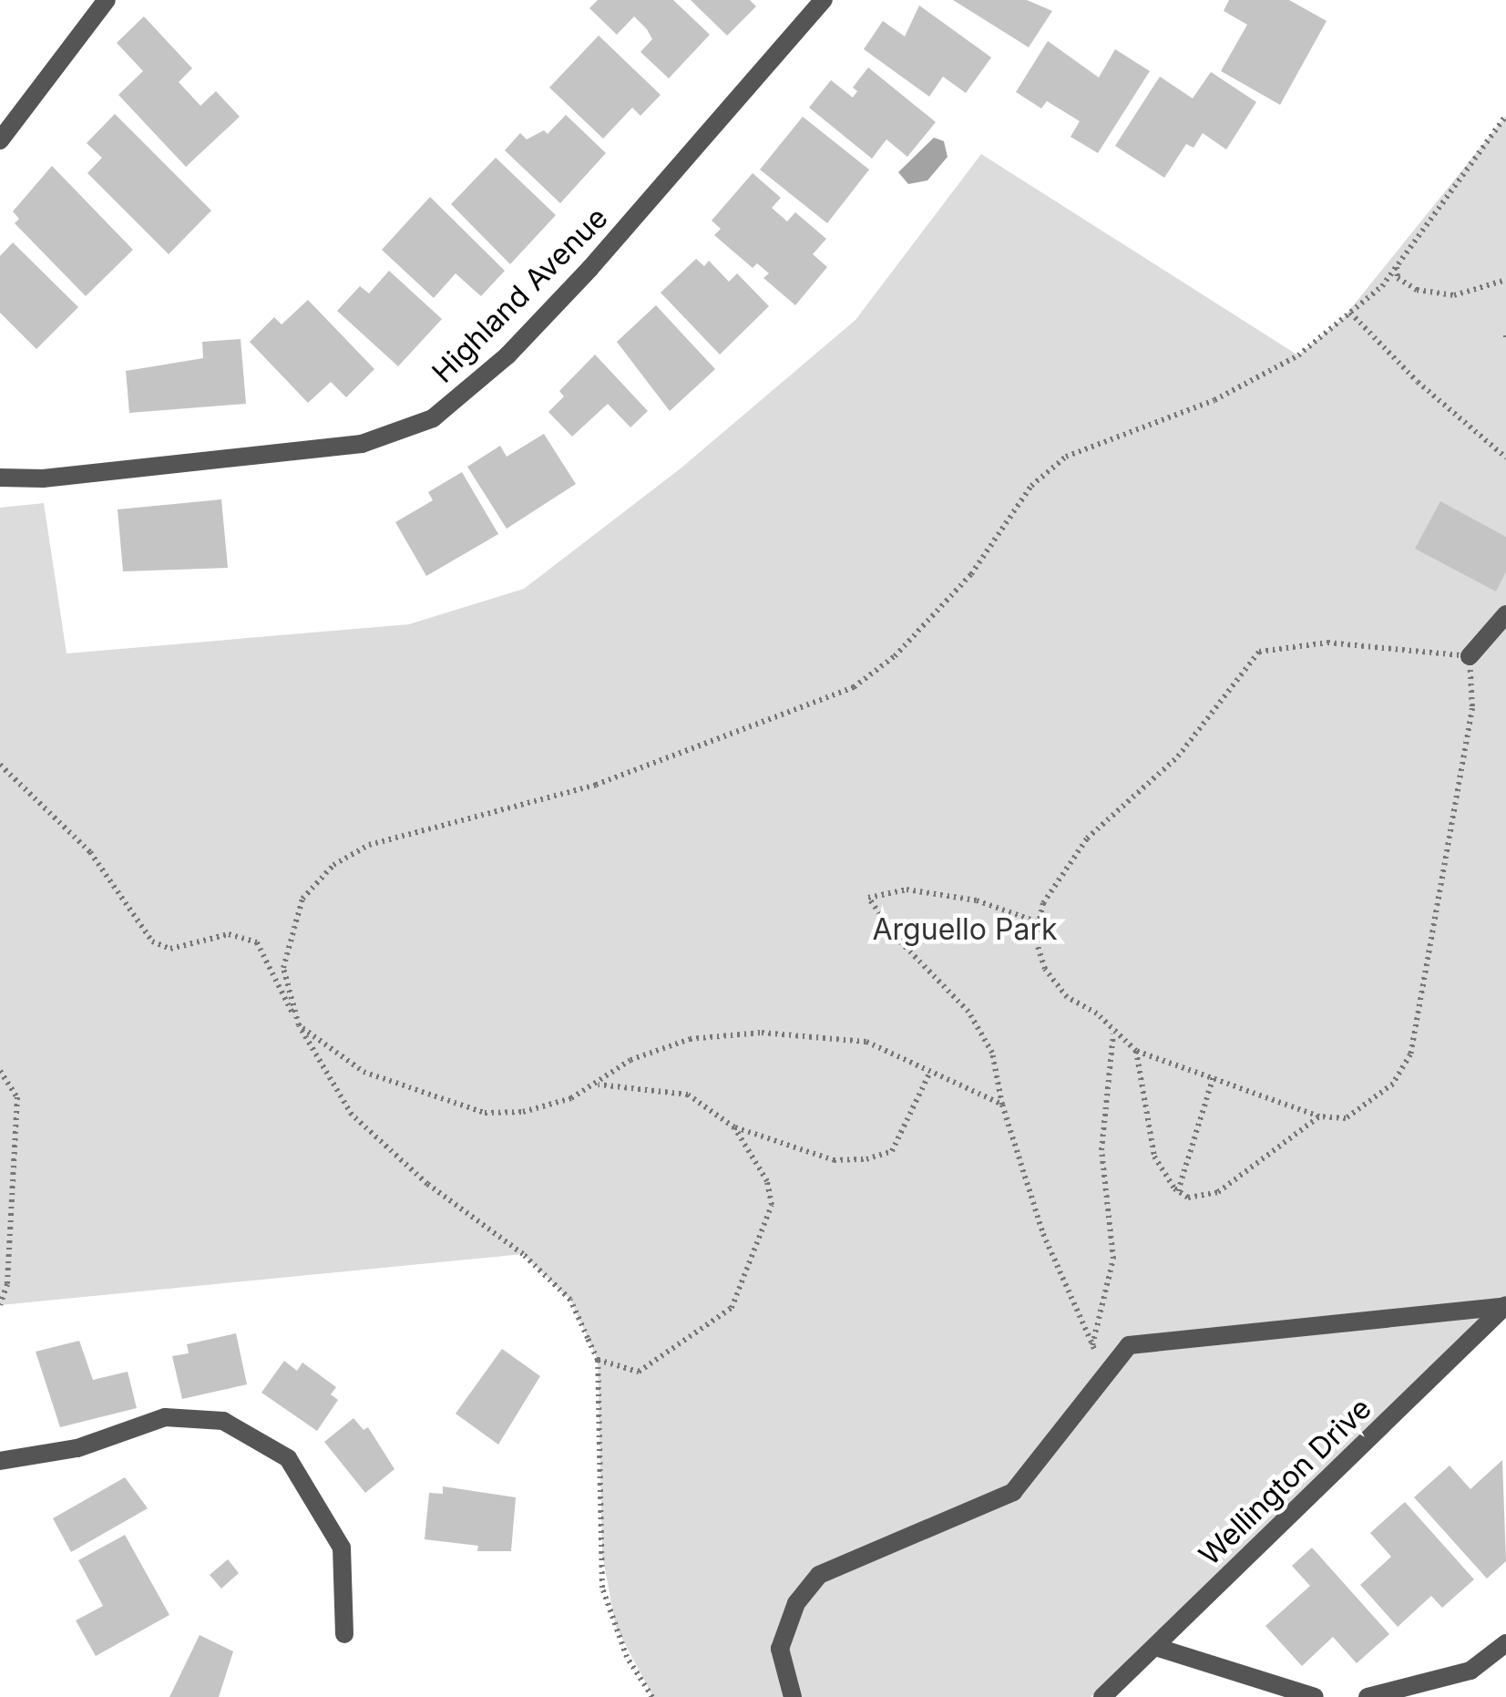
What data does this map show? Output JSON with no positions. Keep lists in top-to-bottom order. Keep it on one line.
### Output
{"streets":{"street":["Highland Avenue","Wellington Drive"]},"parks":["Arguello Park"]}
